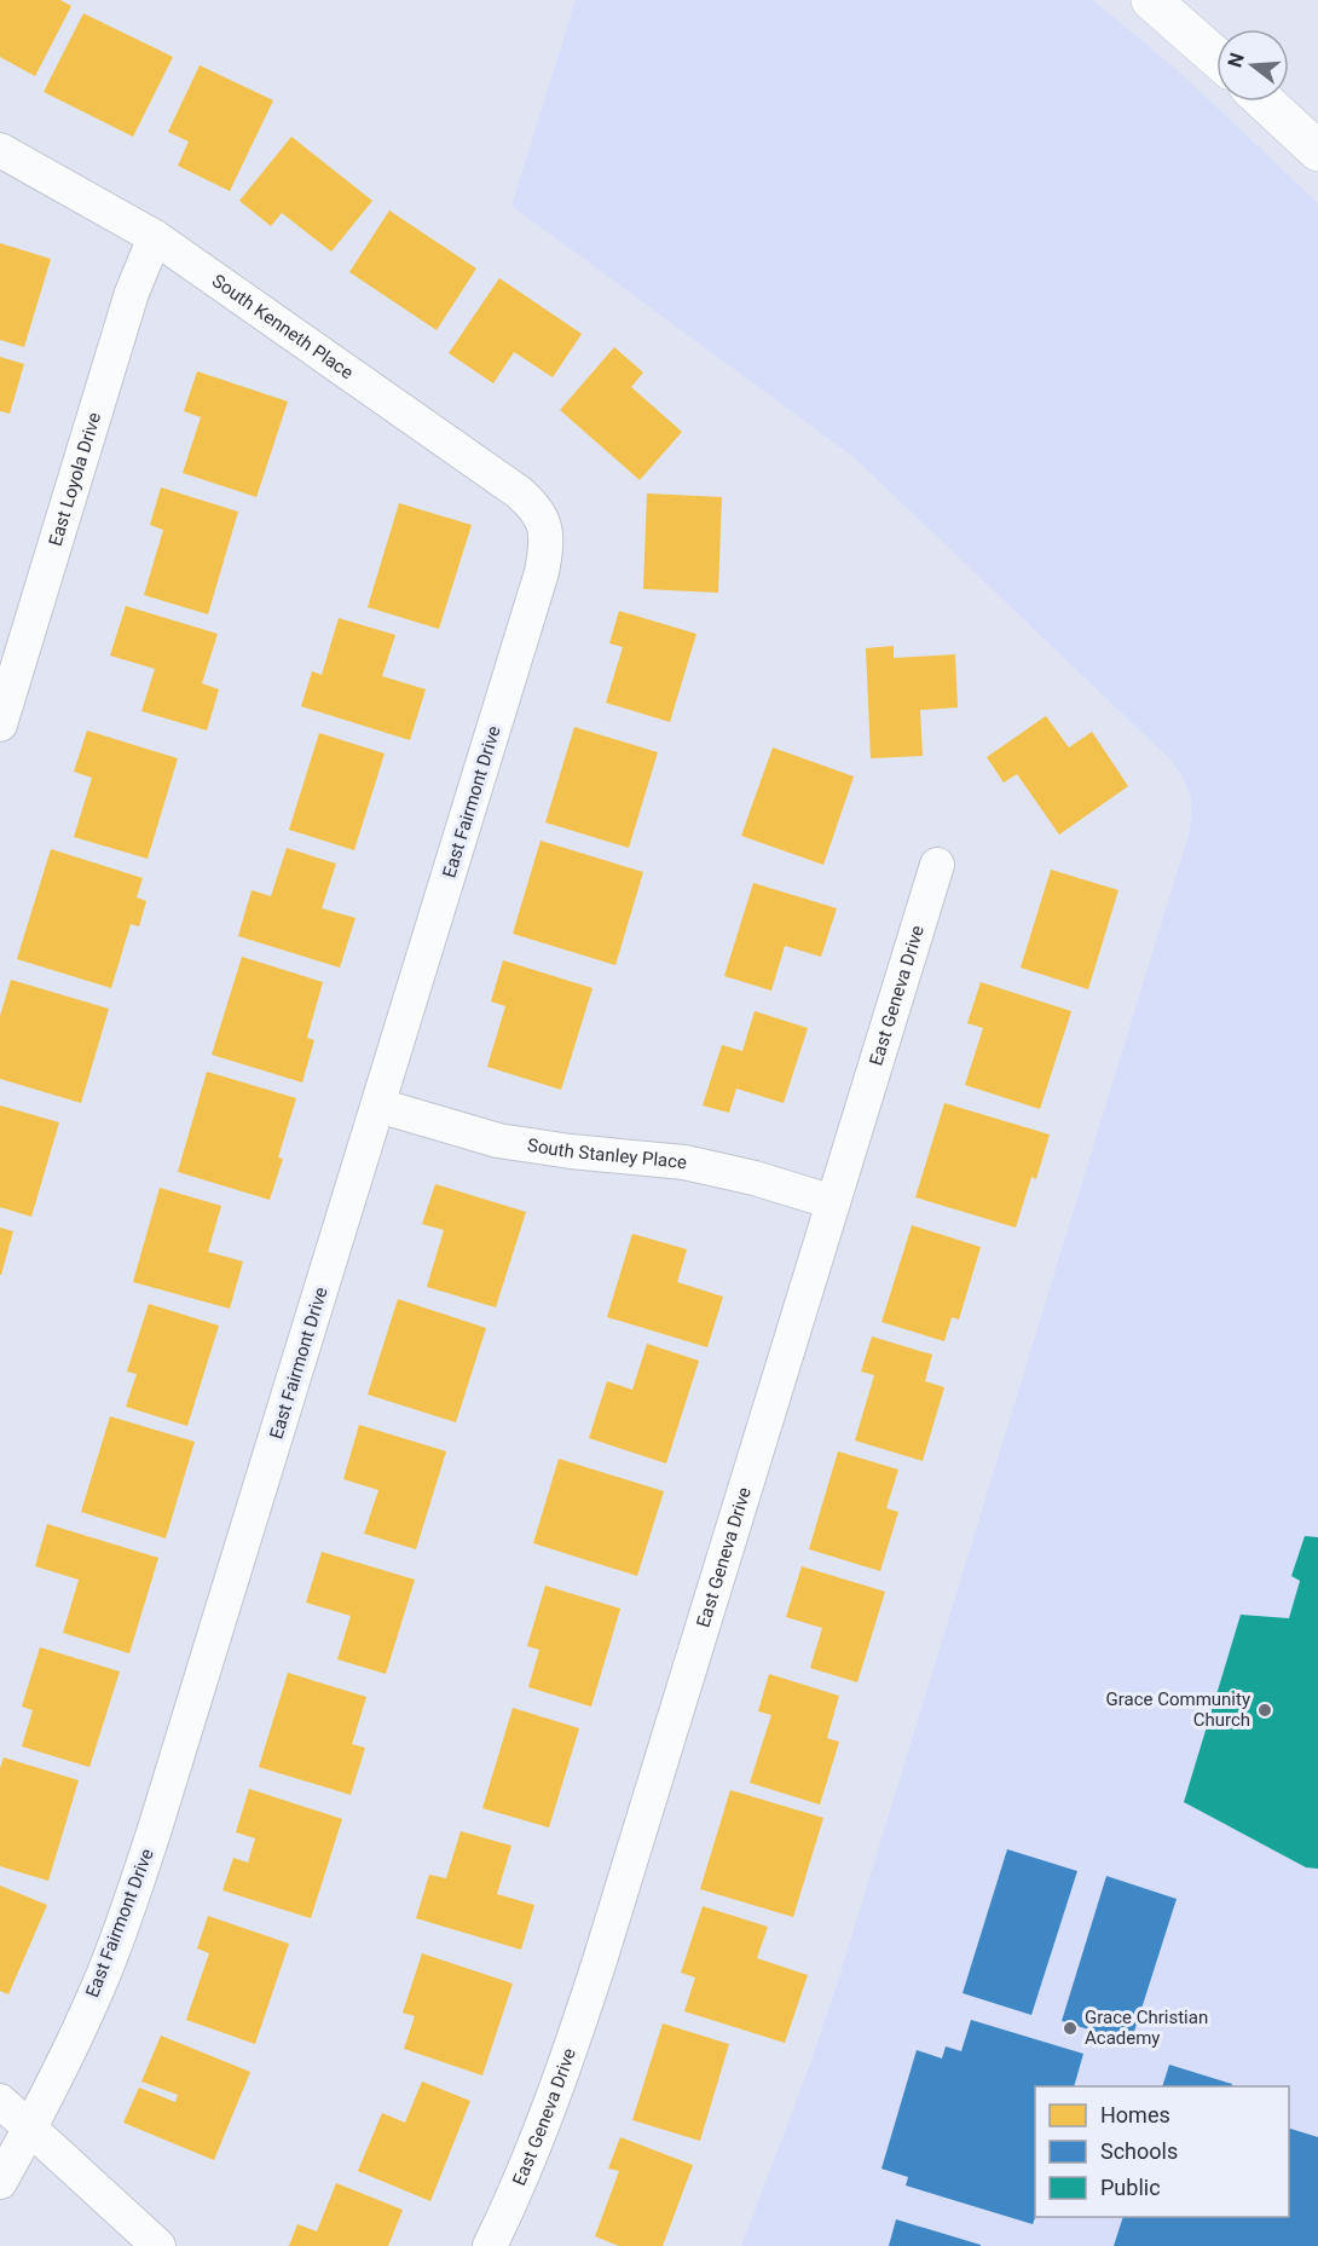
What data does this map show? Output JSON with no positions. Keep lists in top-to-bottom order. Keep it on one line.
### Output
{"streets":{"street":["South Kenneth Place","East Loyola Drive","East Fairmont Drive","East Geneva Drive","South Stanley Place"]},"crossings":[["South Kenneth Place","East Loyola Drive"],["South Kenneth Place","East Fairmont Drive"],["East Fairmont Drive","South Stanley Place"],["East Geneva Drive","South Stanley Place"]],"places":["Grace Community Church","Grace Christian Academy"],"legend":["Homes","Schools","Public"],"north":"left"}
